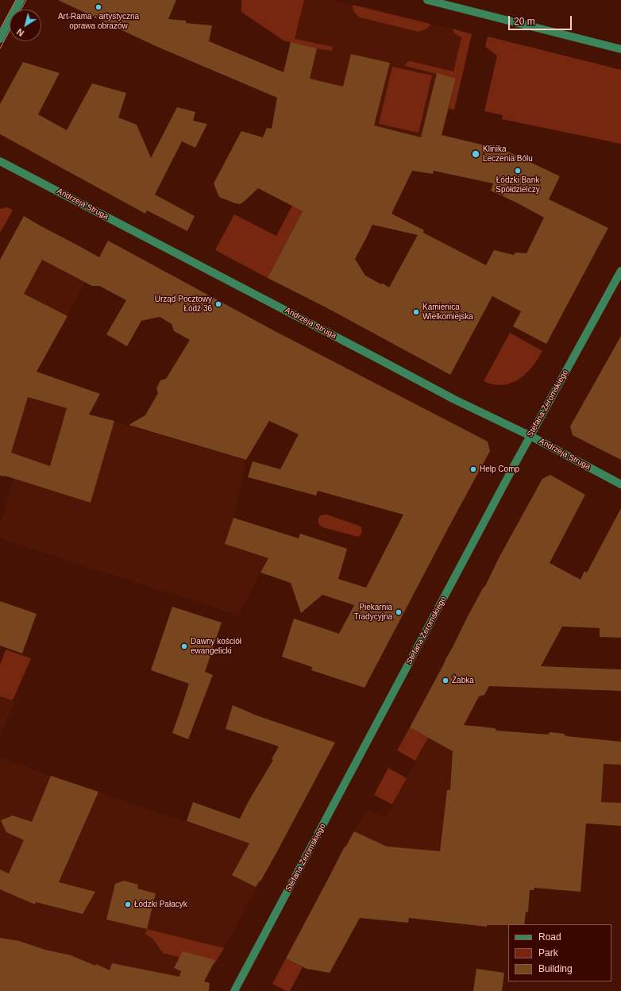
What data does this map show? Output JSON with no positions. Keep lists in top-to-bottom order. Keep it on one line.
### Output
{"streets":{"street":["Andrzeja Struga","Stefana Żeromskiego"]},"crossings":[["Andrzeja Struga","Stefana Żeromskiego"]],"places":["Art-Rama - artystyczna oprawa obrazów","Klinika Leczenia Bólu","Łódzki Bank Spółdzielczy","Urząd Pocztowy Łódź 36","Kamienica Wielkomiejska","Help Comp","Piekarnia Tradycyjna","Dawny kościół ewangelicki","Żabka","Łódzki Pałacyk"],"legend":["Road","Park","Building"],"scale_bar":"20 m","north":"bottom left"}
